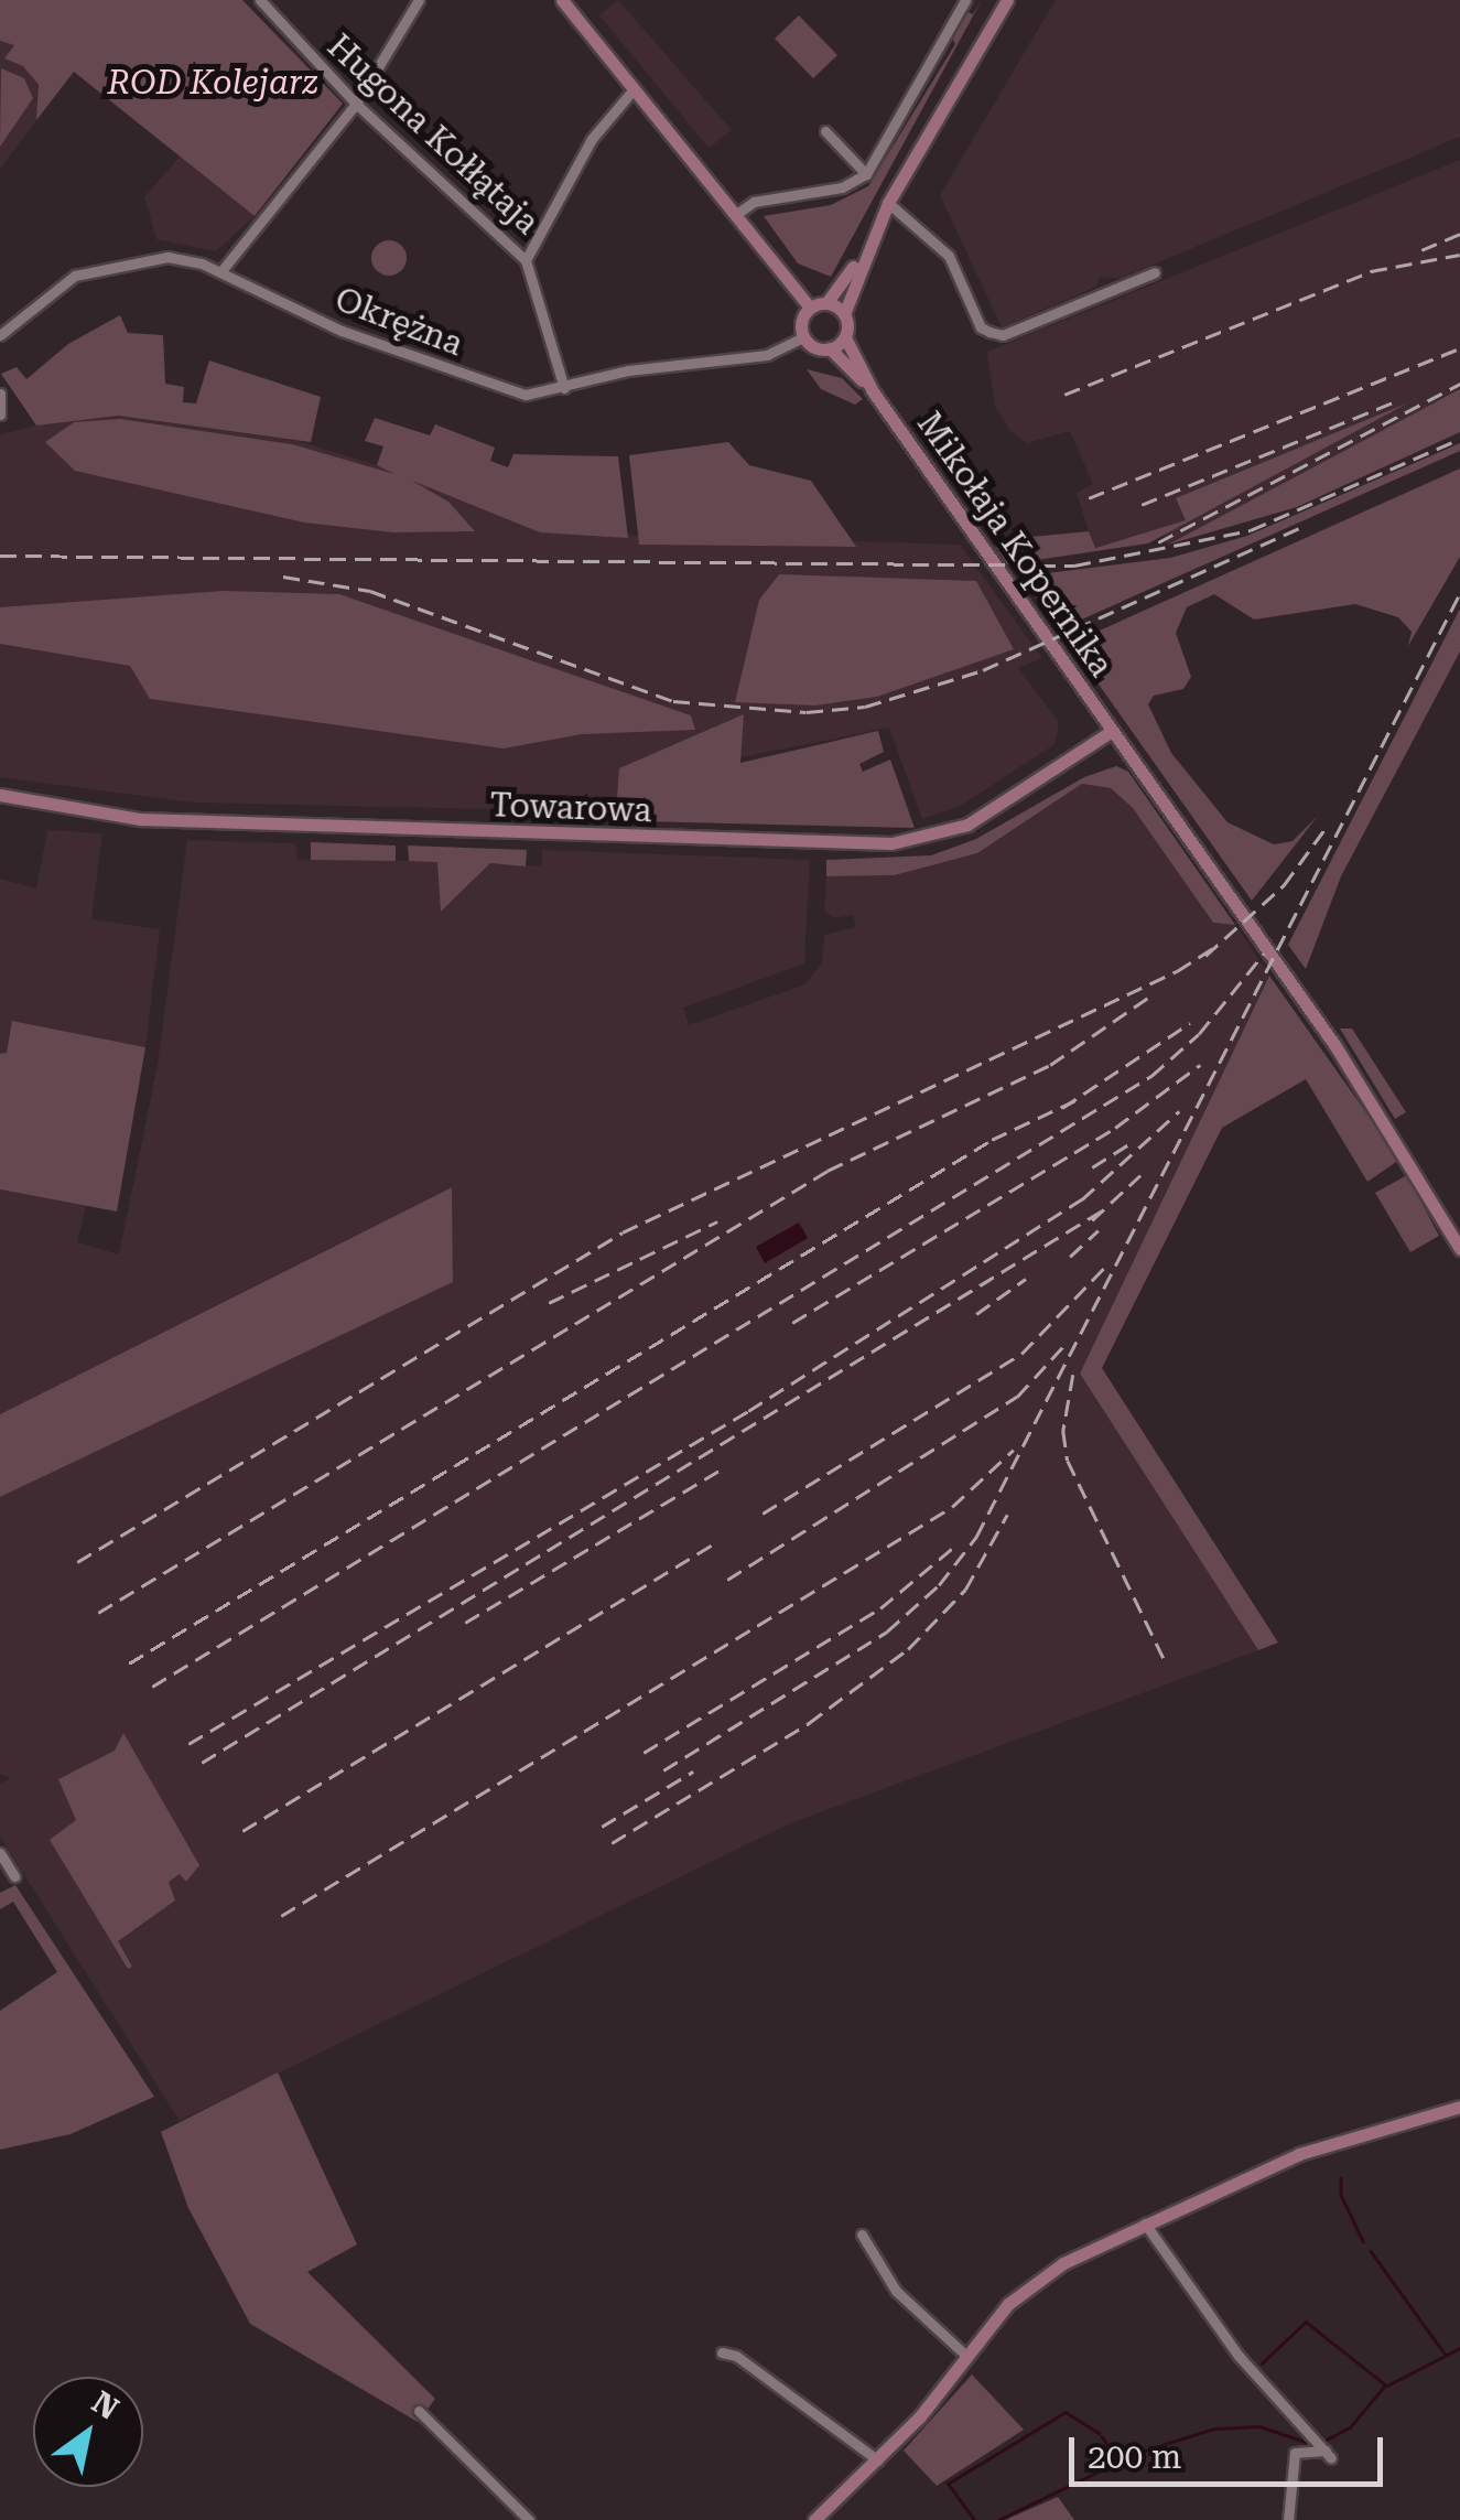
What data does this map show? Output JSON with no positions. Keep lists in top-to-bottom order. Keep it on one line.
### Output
{"streets":{"main road":["Mikołaja Kopernika","Towarowa"],"street":["Hugona Kołłątaja","Okrężna"]},"crossings":[["Okrężna","Mikołaja Kopernika"],["Mikołaja Kopernika","Towarowa"]],"parks":["ROD Kolejarz"],"scale_bar":"200 m","north":"top right"}
